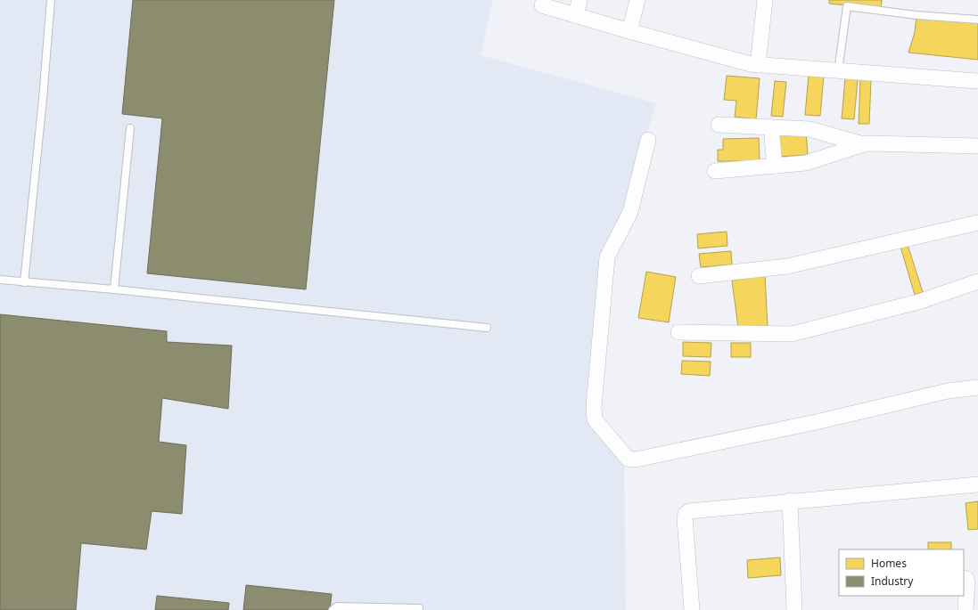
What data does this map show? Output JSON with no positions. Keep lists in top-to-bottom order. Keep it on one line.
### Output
{"legend":["Homes","Industry"]}
